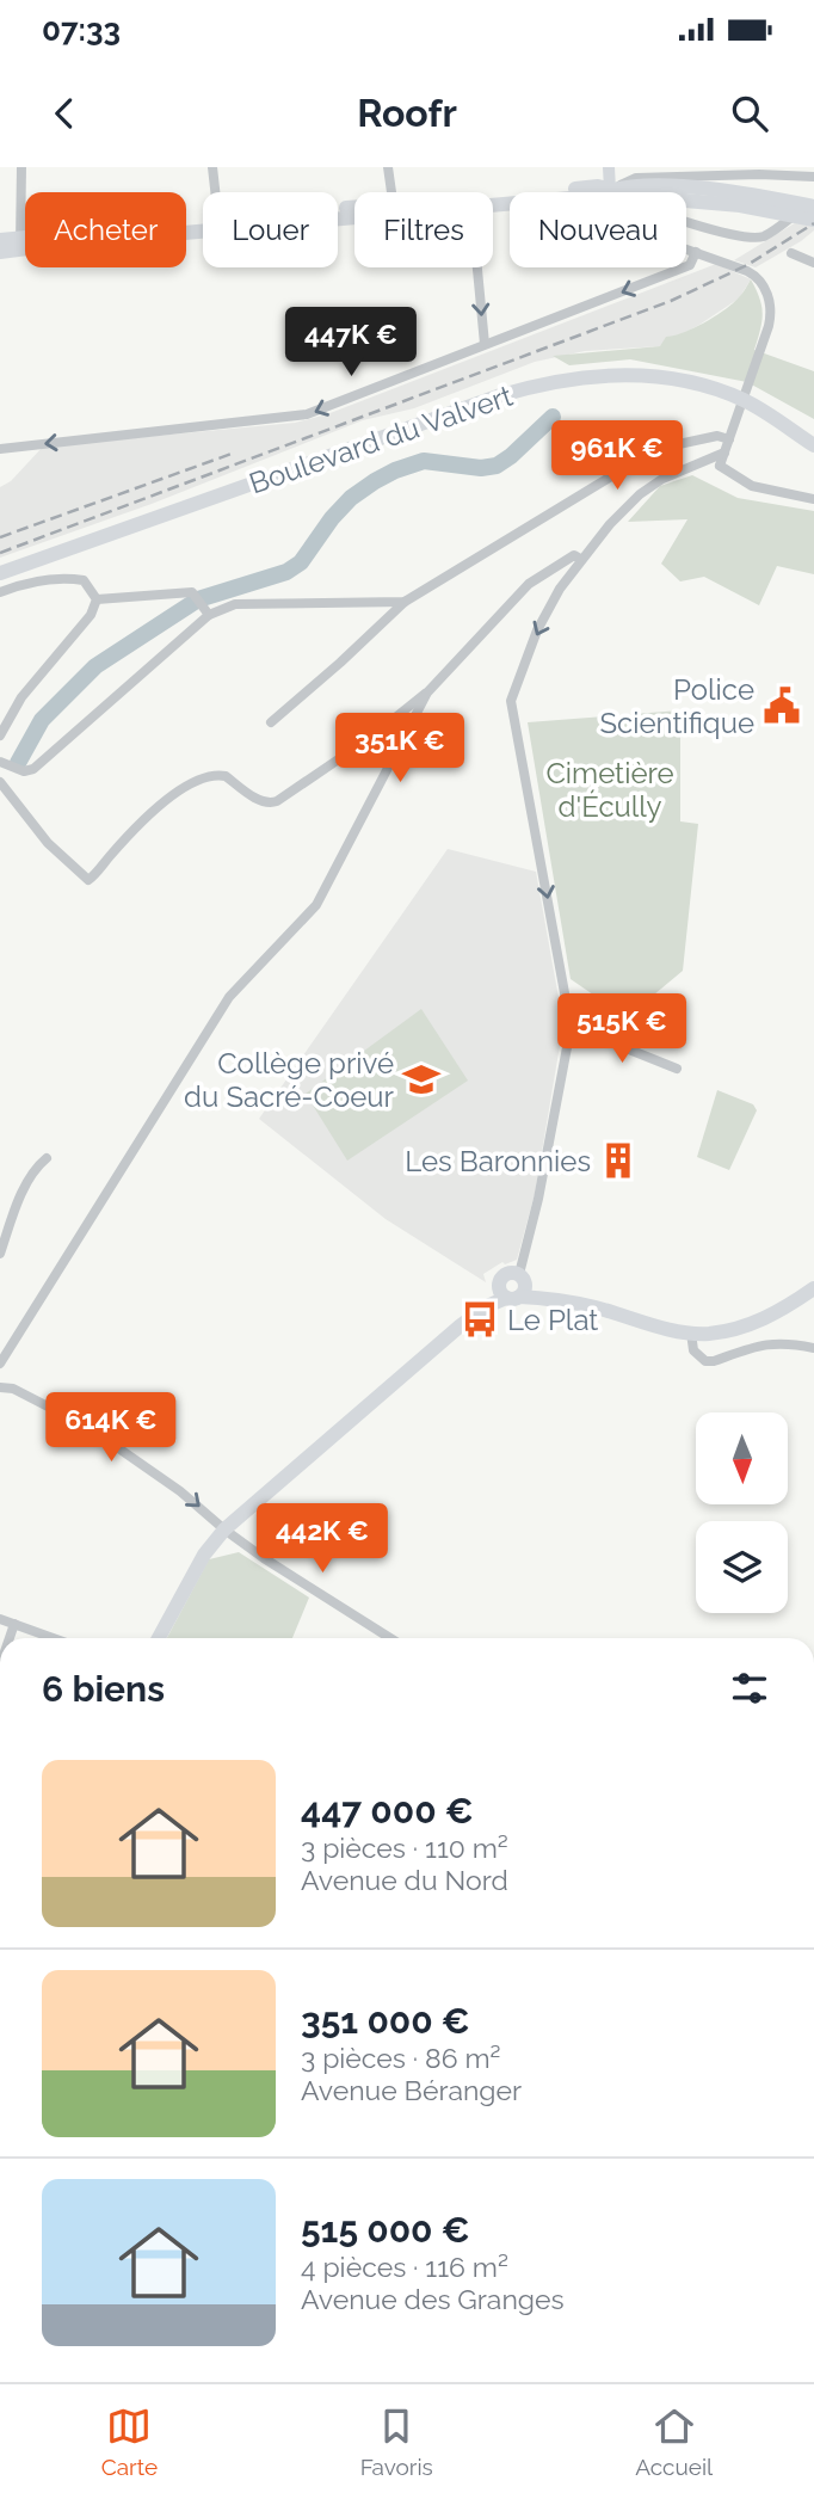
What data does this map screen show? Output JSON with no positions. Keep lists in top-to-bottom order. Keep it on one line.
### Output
{"streets":{"main road":["Boulevard du Valvert"]},"parks":["Cimetière d'Écully"],"places":{"public building":["Police Scientifique"],"school or university":["Collège privé du Sacré-Coeur"],"building":["Les Baronnies"],"bus stop":["Le Plat"]},"north":"bottom","page":{"status":"07:33","header":"Roofr","chip":["Acheter","Louer","Filtres","Nouveau"],"price":["447K €","961K €","351K €","515K €","614K €","442K €"],"heading":"6 biens","list":[{"name":"447 000 €","note":"3 pièces · 110 m² · Avenue du Nord"},{"name":"351 000 €","note":"3 pièces · 86 m² · Avenue Béranger"},{"name":"515 000 €","note":"4 pièces · 116 m² · Avenue des Granges"}],"tabs":["Carte","Favoris","Accueil"]}}
